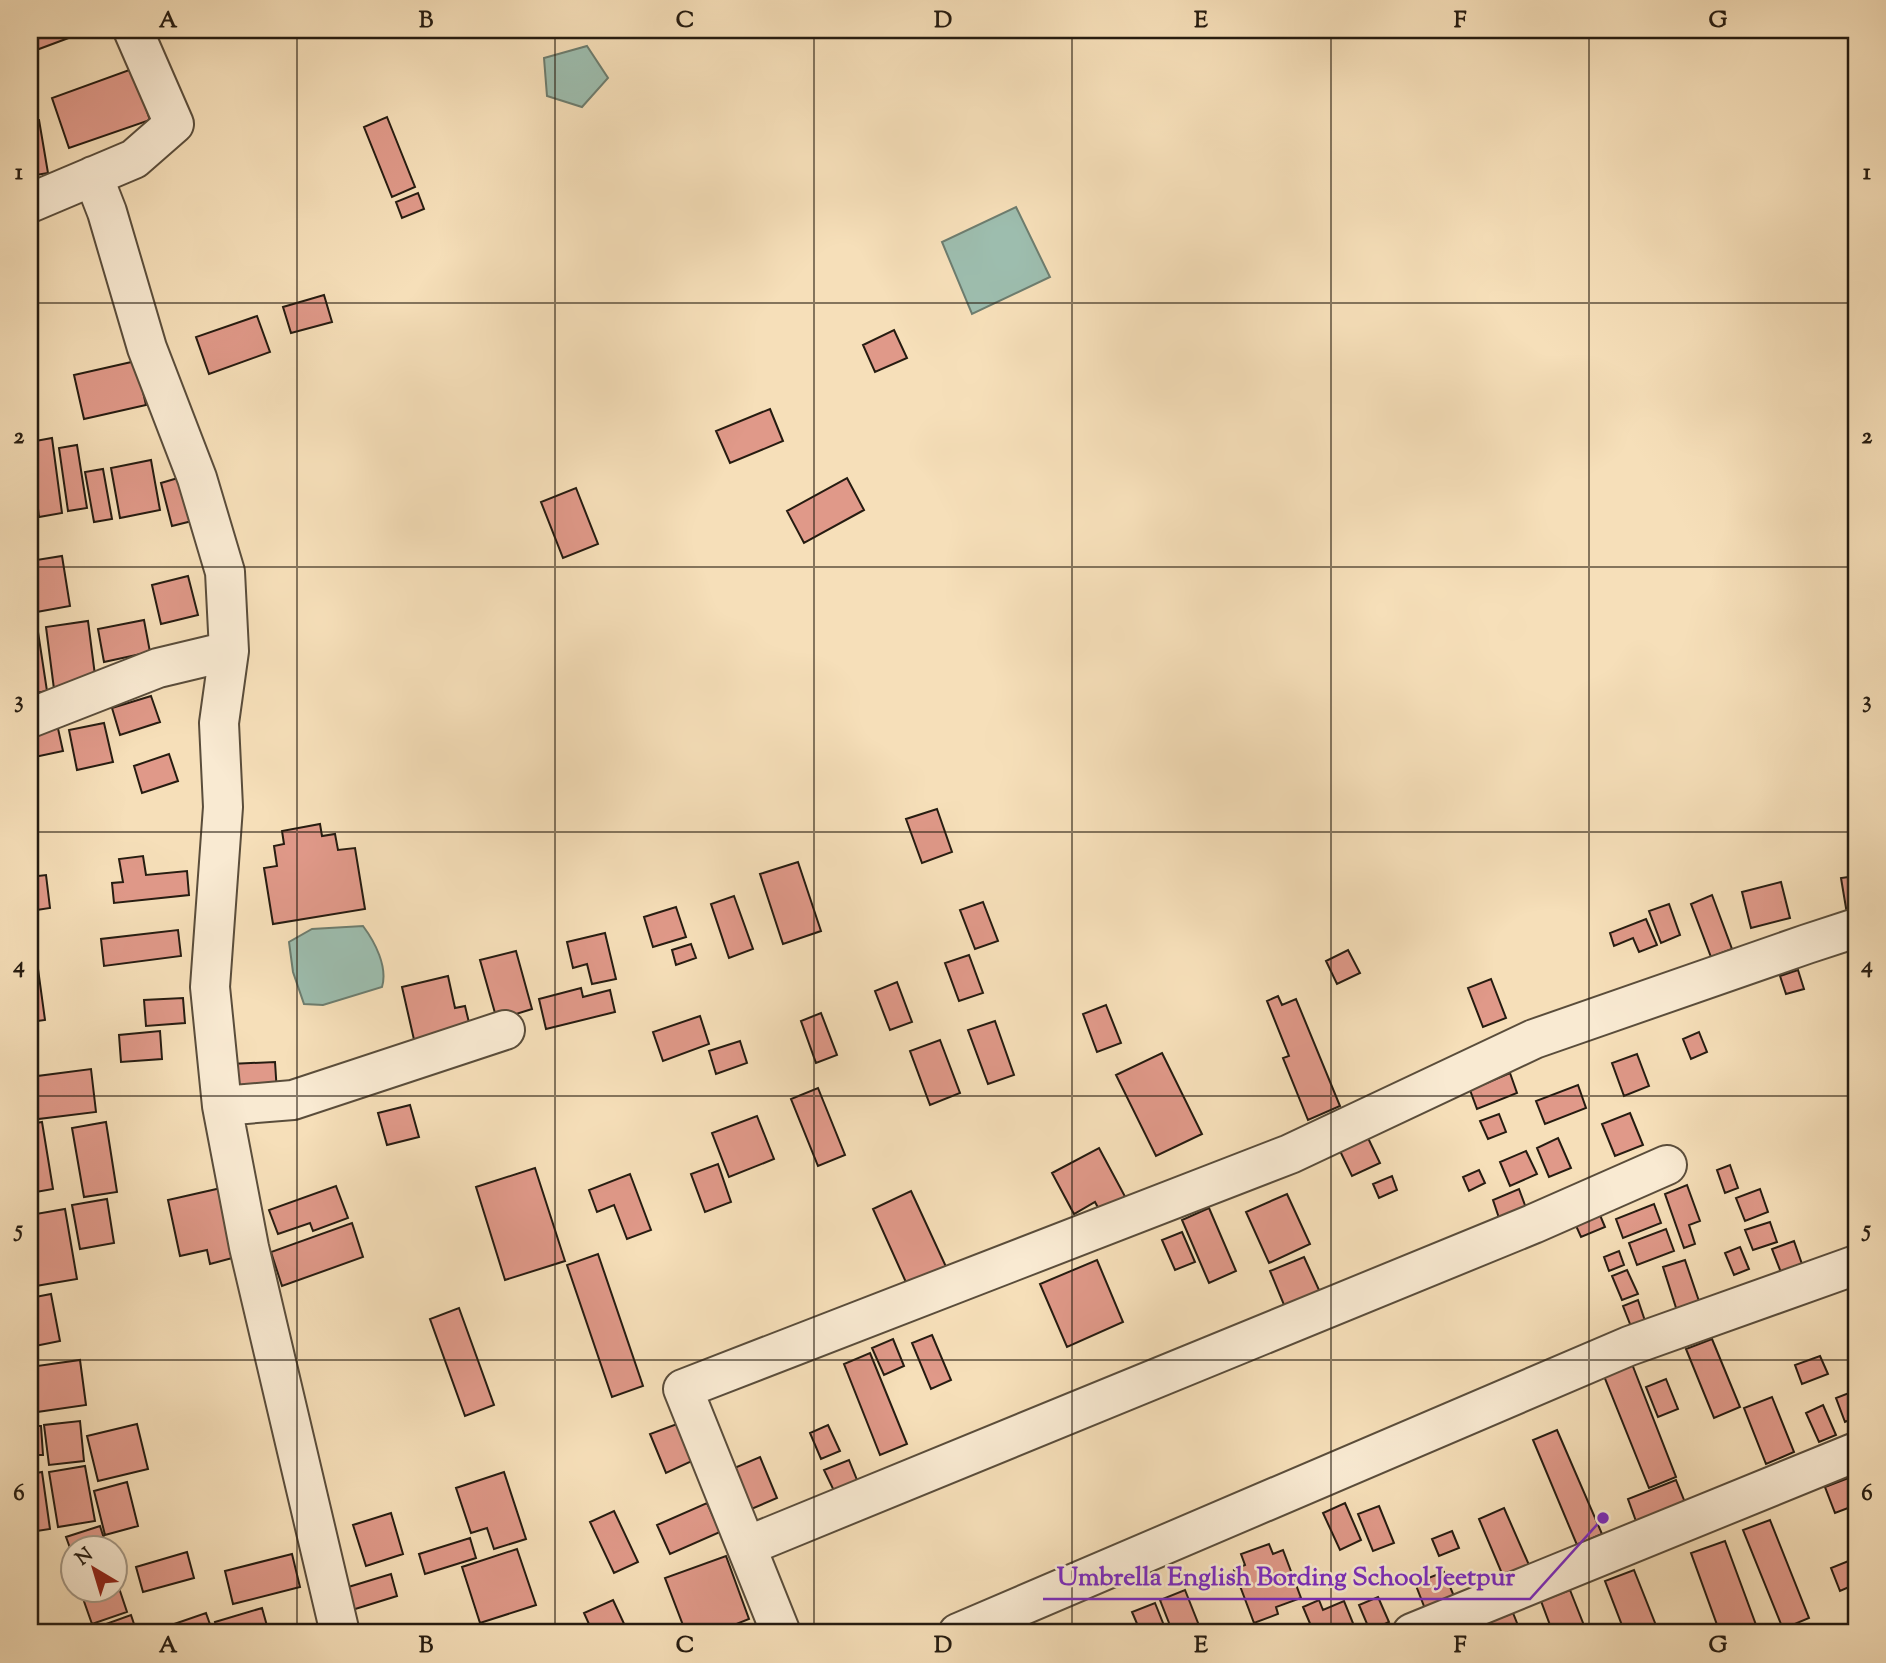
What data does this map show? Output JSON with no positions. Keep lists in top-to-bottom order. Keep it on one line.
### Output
{"places":["Umbrella English Bording School Jeetpur"],"north":"top left","grid":{"columns":["A","B","C","D","E","F","G"],"rows":["1","2","3","4","5","6"]}}
